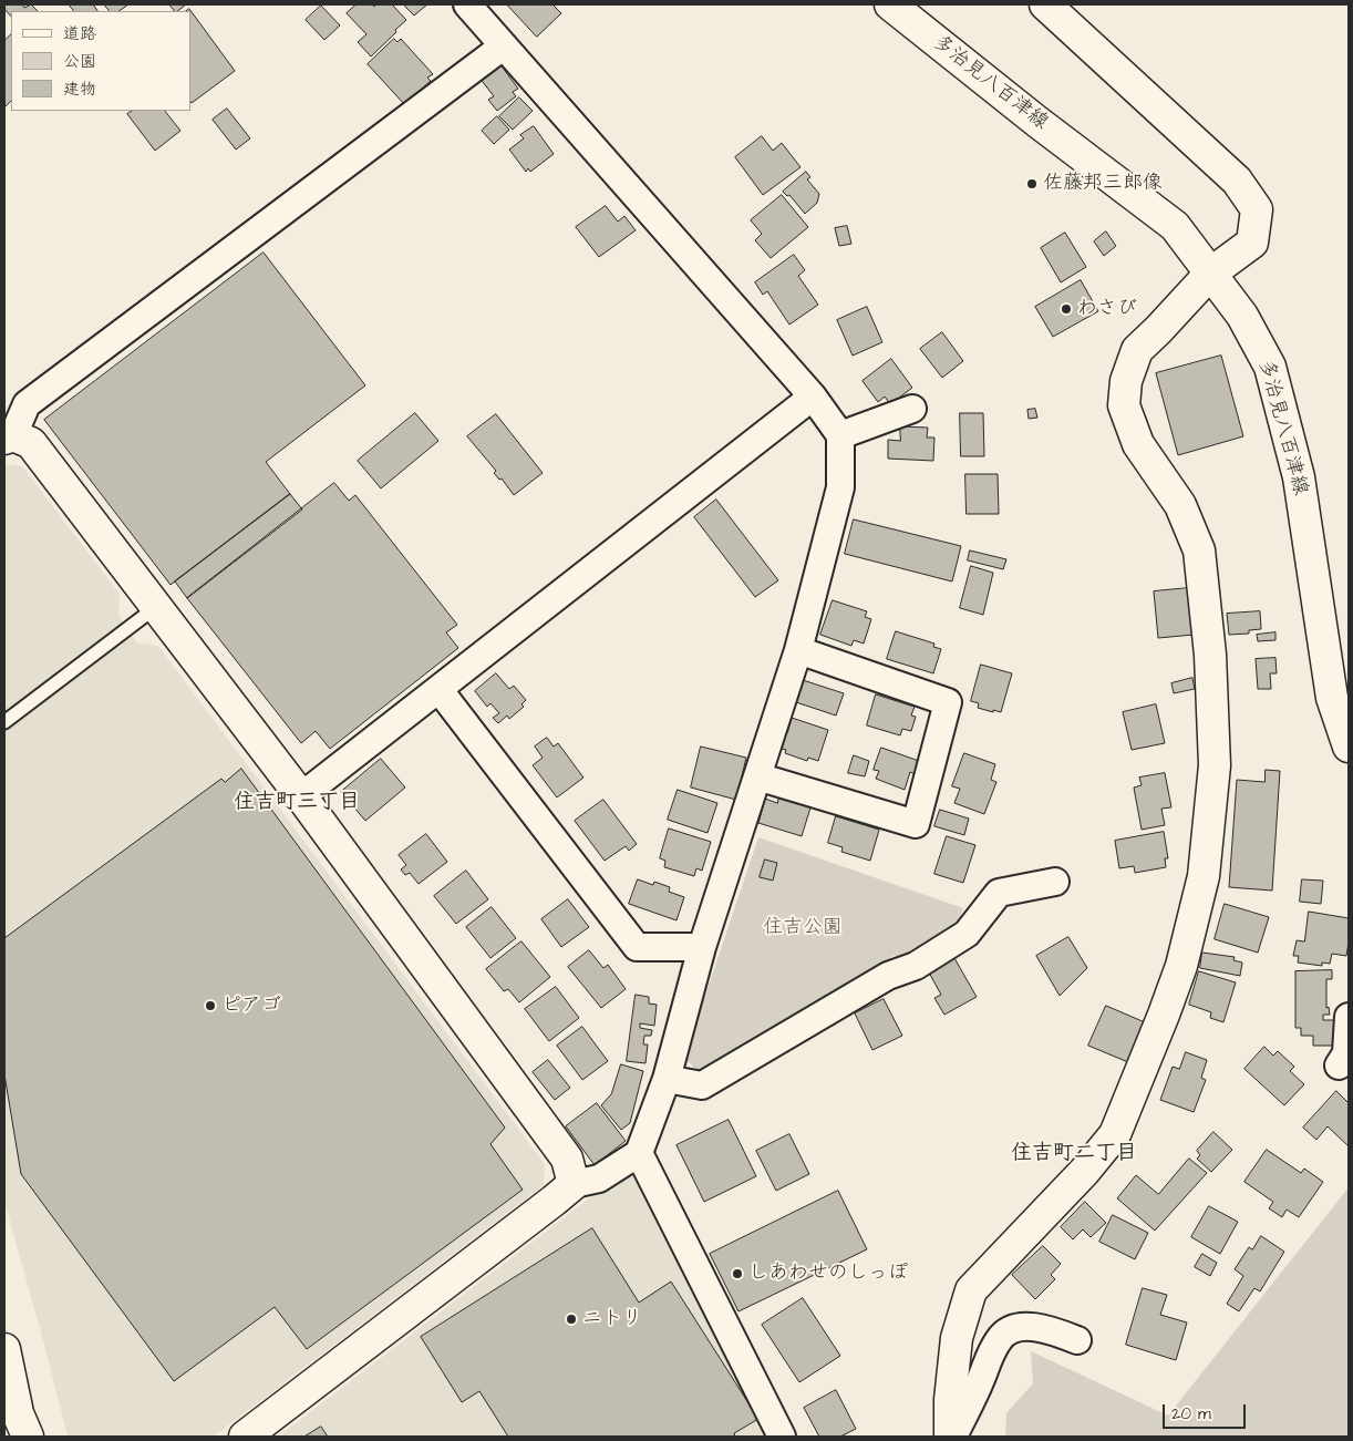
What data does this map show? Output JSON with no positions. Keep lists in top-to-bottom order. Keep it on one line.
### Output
{"streets":{"main road":["多治見八百津線"]},"districts":["住吉町三丁目","住吉町二丁目"],"parks":["住吉公園"],"places":["佐藤邦三郎像","わさび","ピアゴ","しあわせのしっぽ","ニトリ"],"legend":["道路","公園","建物"],"scale_bar":"20 m"}
